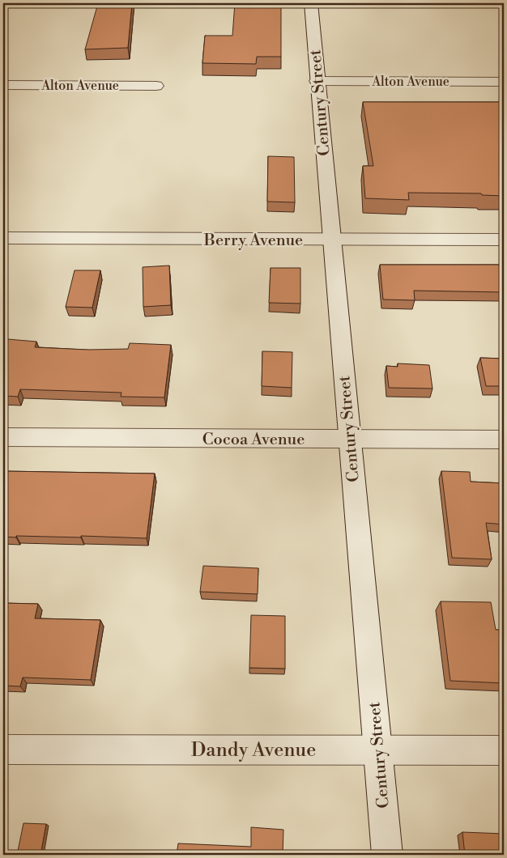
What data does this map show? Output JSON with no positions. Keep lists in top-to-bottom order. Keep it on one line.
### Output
{"streets":{"street":["Alton Avenue","Century Street","Berry Avenue","Cocoa Avenue","Dandy Avenue"]},"crossings":[["Alton Avenue","Century Street"],["Century Street","Berry Avenue"],["Century Street","Cocoa Avenue"],["Century Street","Dandy Avenue"]]}
